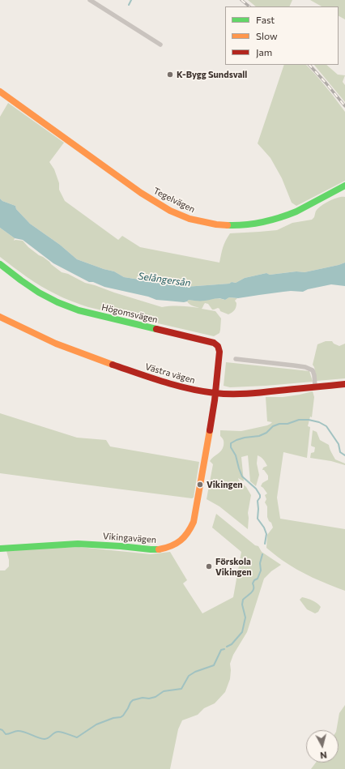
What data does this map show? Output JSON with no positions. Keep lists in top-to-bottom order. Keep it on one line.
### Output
{"streets":{"street":["Tegelvägen","Högomsvägen","Västra vägen","Vikingavägen"]},"crossings":[["Högomsvägen","Västra vägen"],["Högomsvägen","Vikingavägen"],["Västra vägen","Vikingavägen"]],"water":["Selångersån"],"places":["K-Bygg Sundsvall","Vikingen","Förskola Vikingen"],"legend":["Fast","Slow","Jam"],"north":"bottom"}
